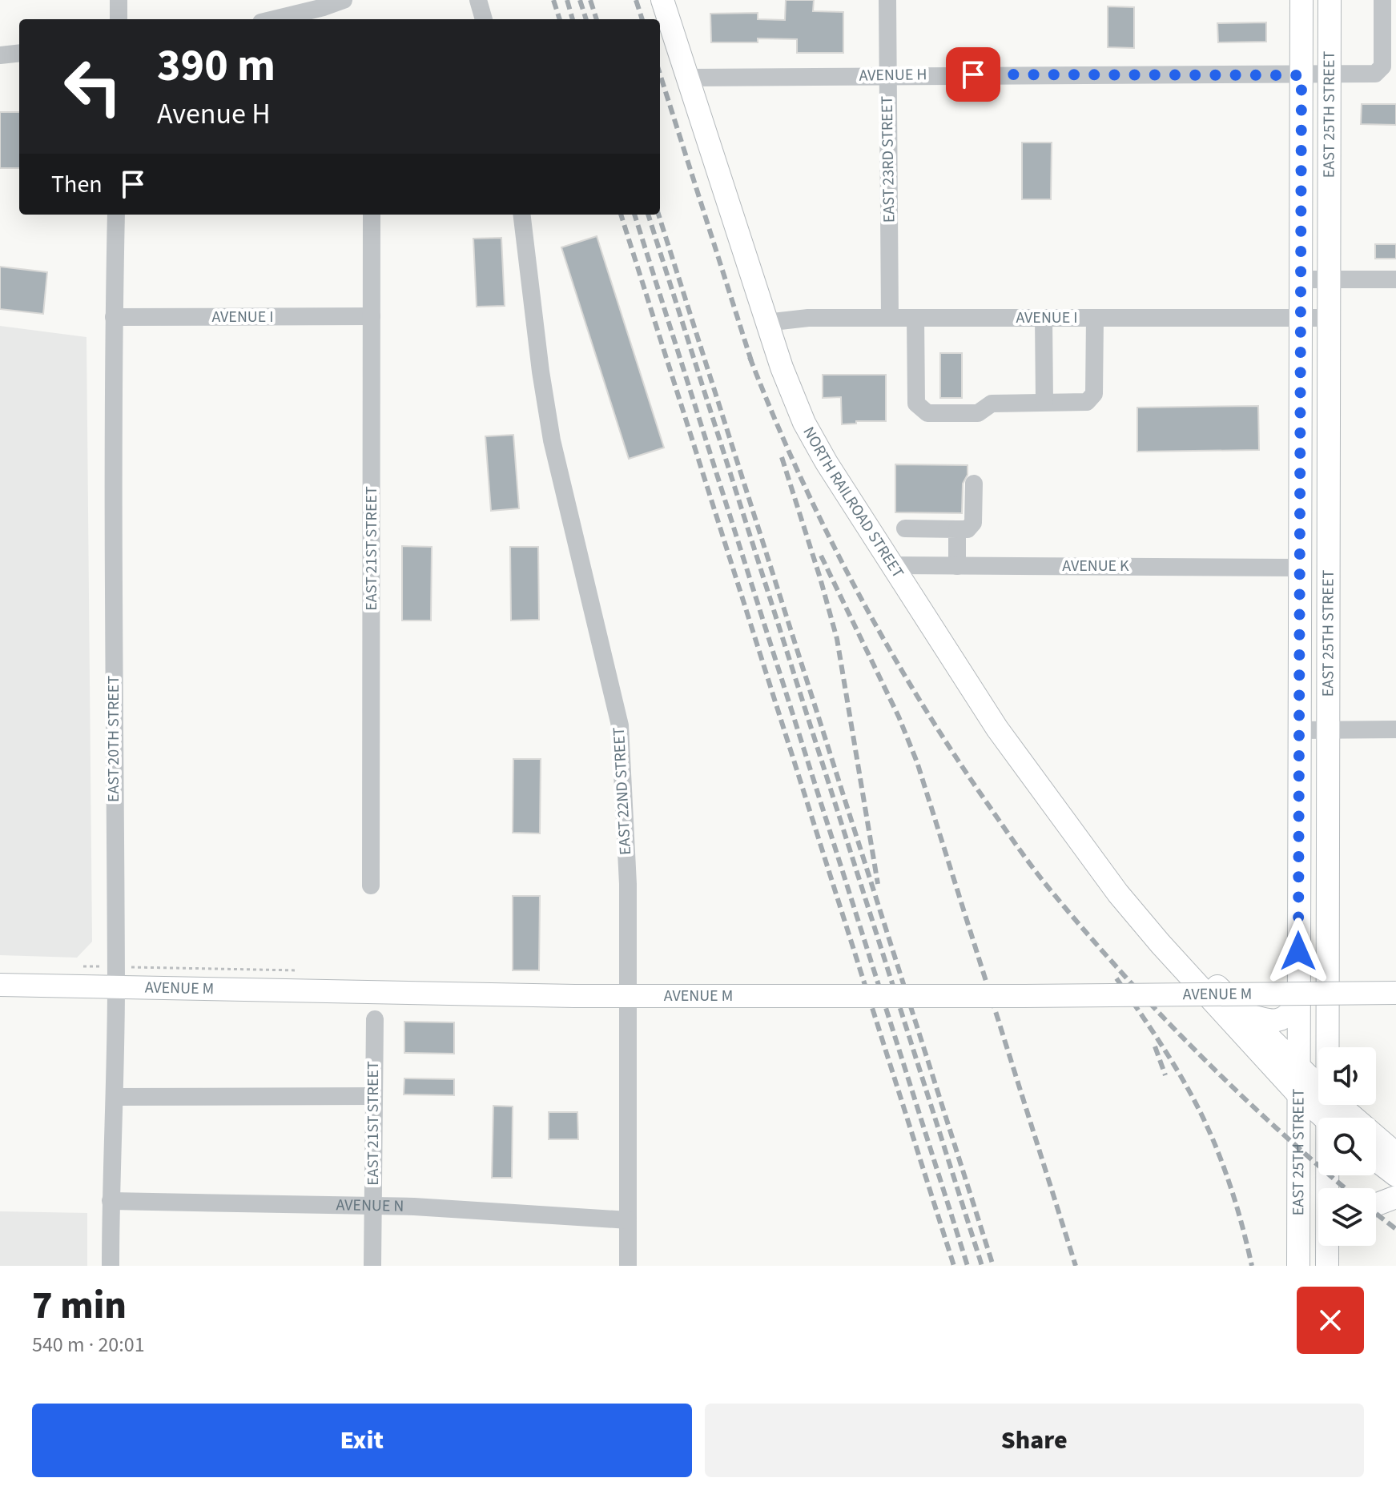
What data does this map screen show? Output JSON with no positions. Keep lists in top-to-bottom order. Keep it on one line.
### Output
{"streets":{"main road":["EAST 25TH STREET","NORTH RAILROAD STREET","AVENUE M"],"street":["AVENUE H","EAST 23RD STREET","AVENUE I","EAST 21ST STREET","AVENUE K","EAST 20TH STREET","EAST 22ND STREET","AVENUE N"]},"crossings":[["AVENUE H","EAST 25TH STREET"],["AVENUE H","EAST 23RD STREET"],["AVENUE H","NORTH RAILROAD STREET"],["EAST 25TH STREET","AVENUE I"],["EAST 25TH STREET","AVENUE K"],["EAST 23RD STREET","AVENUE I"],["AVENUE I","NORTH RAILROAD STREET"],["AVENUE I","EAST 21ST STREET"],["AVENUE I","EAST 20TH STREET"],["NORTH RAILROAD STREET","AVENUE K"],["EAST 21ST STREET","AVENUE N"],["EAST 20TH STREET","AVENUE M"],["EAST 20TH STREET","AVENUE N"],["EAST 22ND STREET","AVENUE N"]],"page":{"turn":["390 m","Avenue H"],"then":"Then","heading":["7 min","540 m · 20:01"],"buttons":["Exit","Share"]}}
